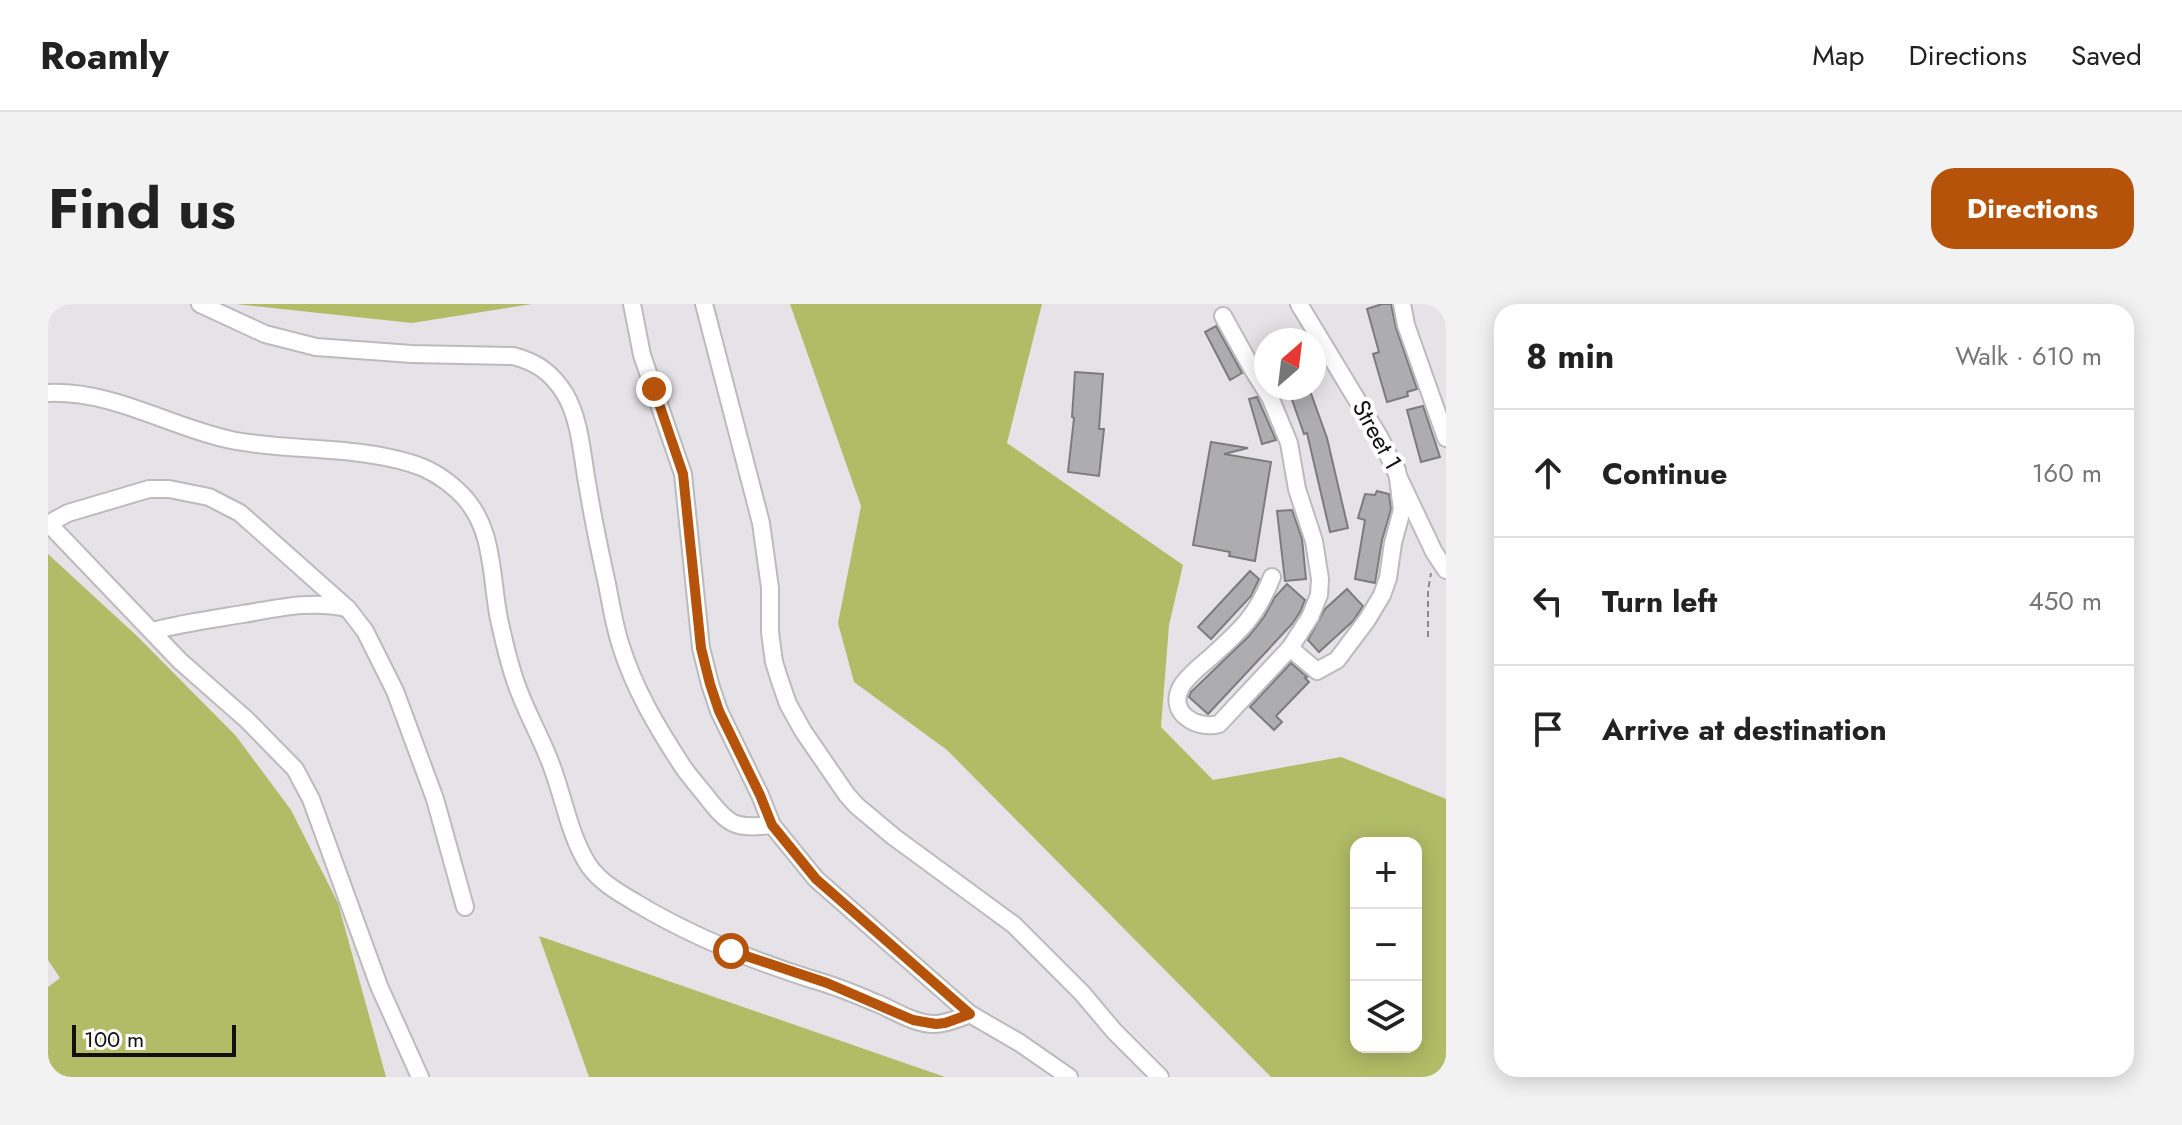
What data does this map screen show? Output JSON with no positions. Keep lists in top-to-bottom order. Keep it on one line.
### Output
{"streets":{"street":["Street 1"]},"scale_bar":"100 m","north":"top right","page":{"header":"Roamly","nav":["Map","Directions","Saved"],"title":"Find us","buttons":"Directions","heading":["8 min","Walk · 610 m"],"list":[["Continue","160 m"],["Turn left","450 m"],"Arrive at destination"],"map_buttons":["+","−"],"scale":"100 m"}}
